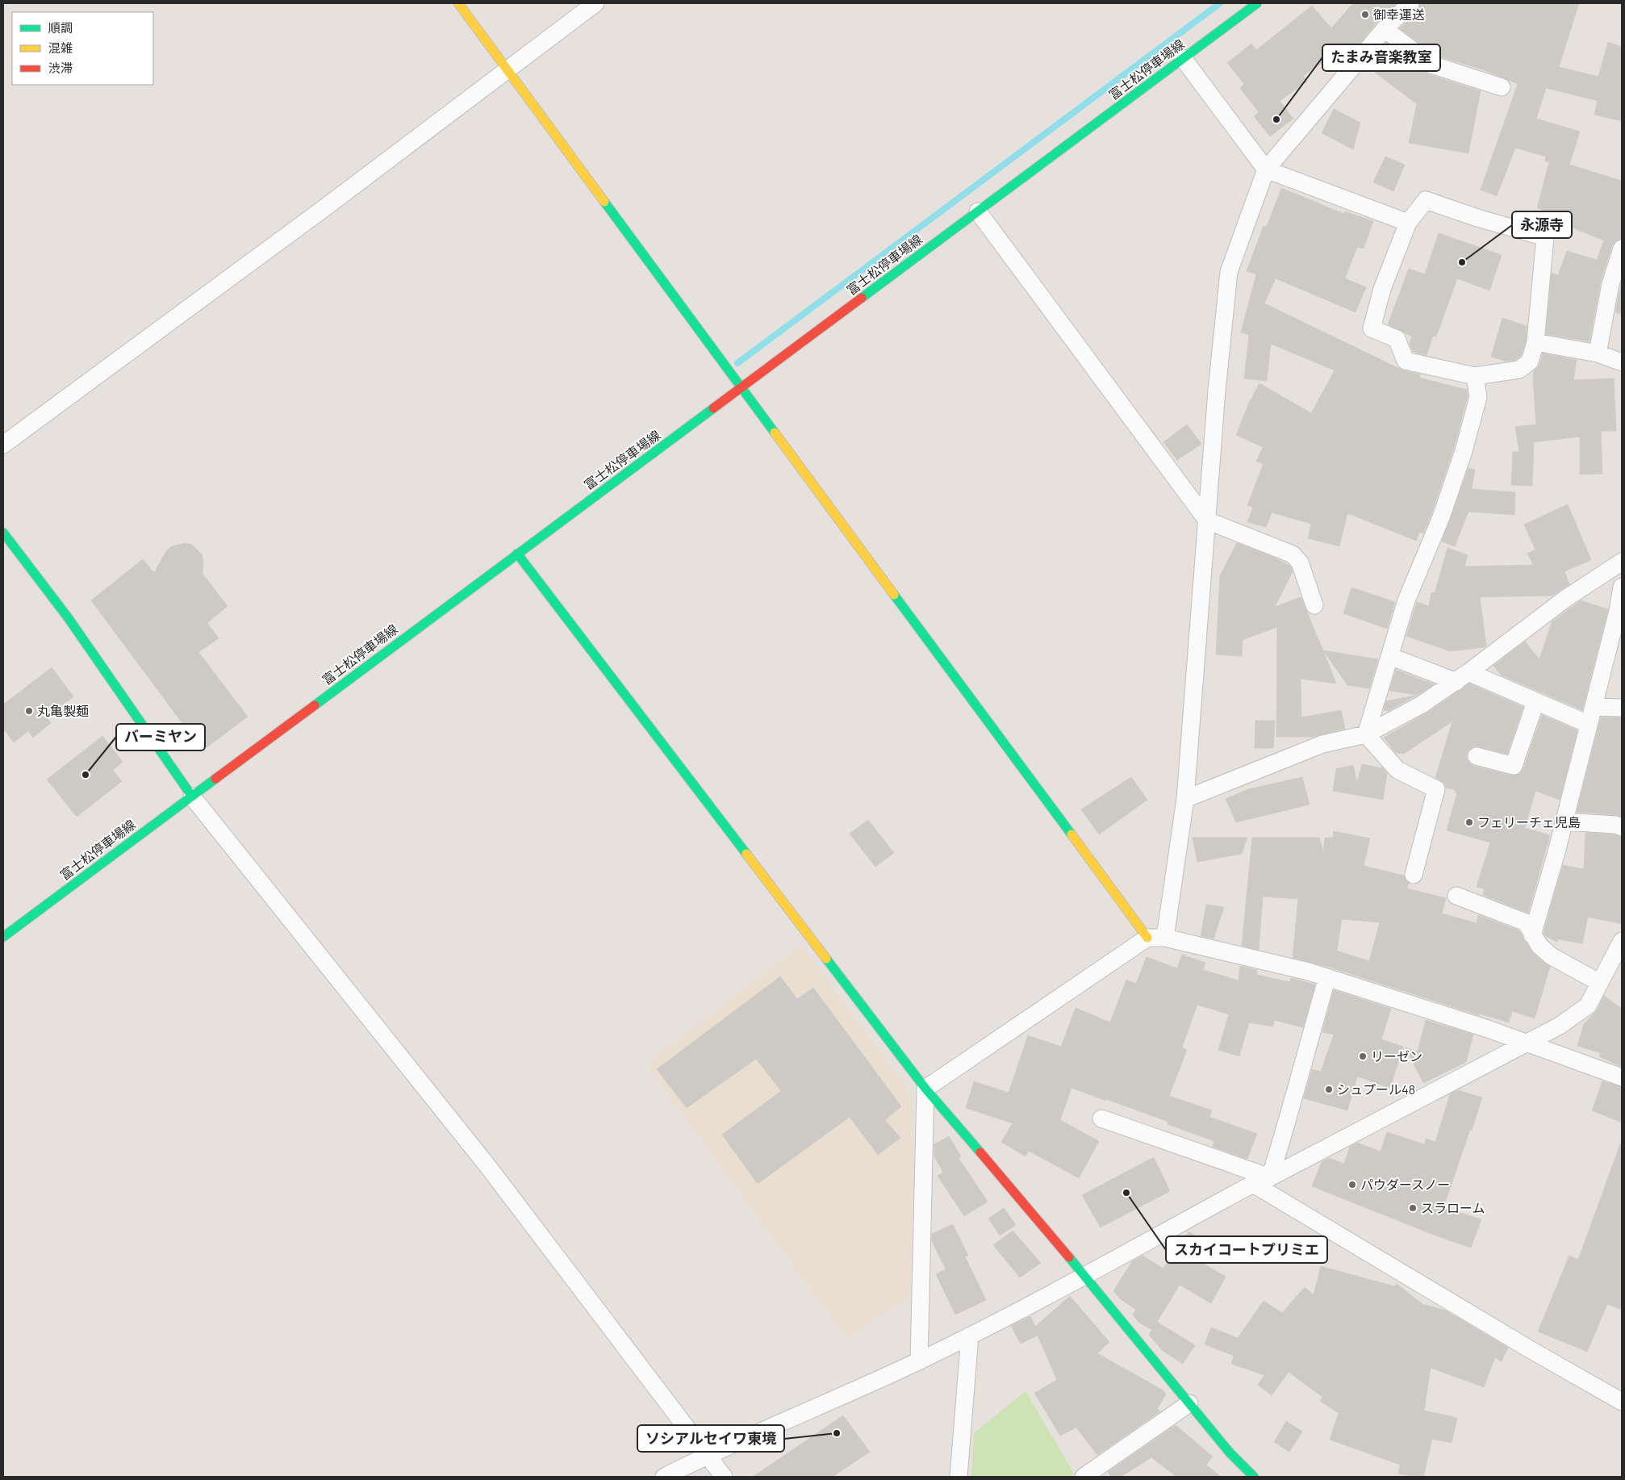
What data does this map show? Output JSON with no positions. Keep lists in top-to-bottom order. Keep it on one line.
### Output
{"streets":{"street":["富士松停車場線"]},"places":["御幸運送","たまみ音楽教室","永源寺","丸亀製麺","バーミヤン","フェリーチェ児島","リーゼン","シュプール48","パウダースノー","スカイコートプリミエ","スラローム","ソシアルセイワ東境"],"legend":["順調","混雑","渋滞"]}
